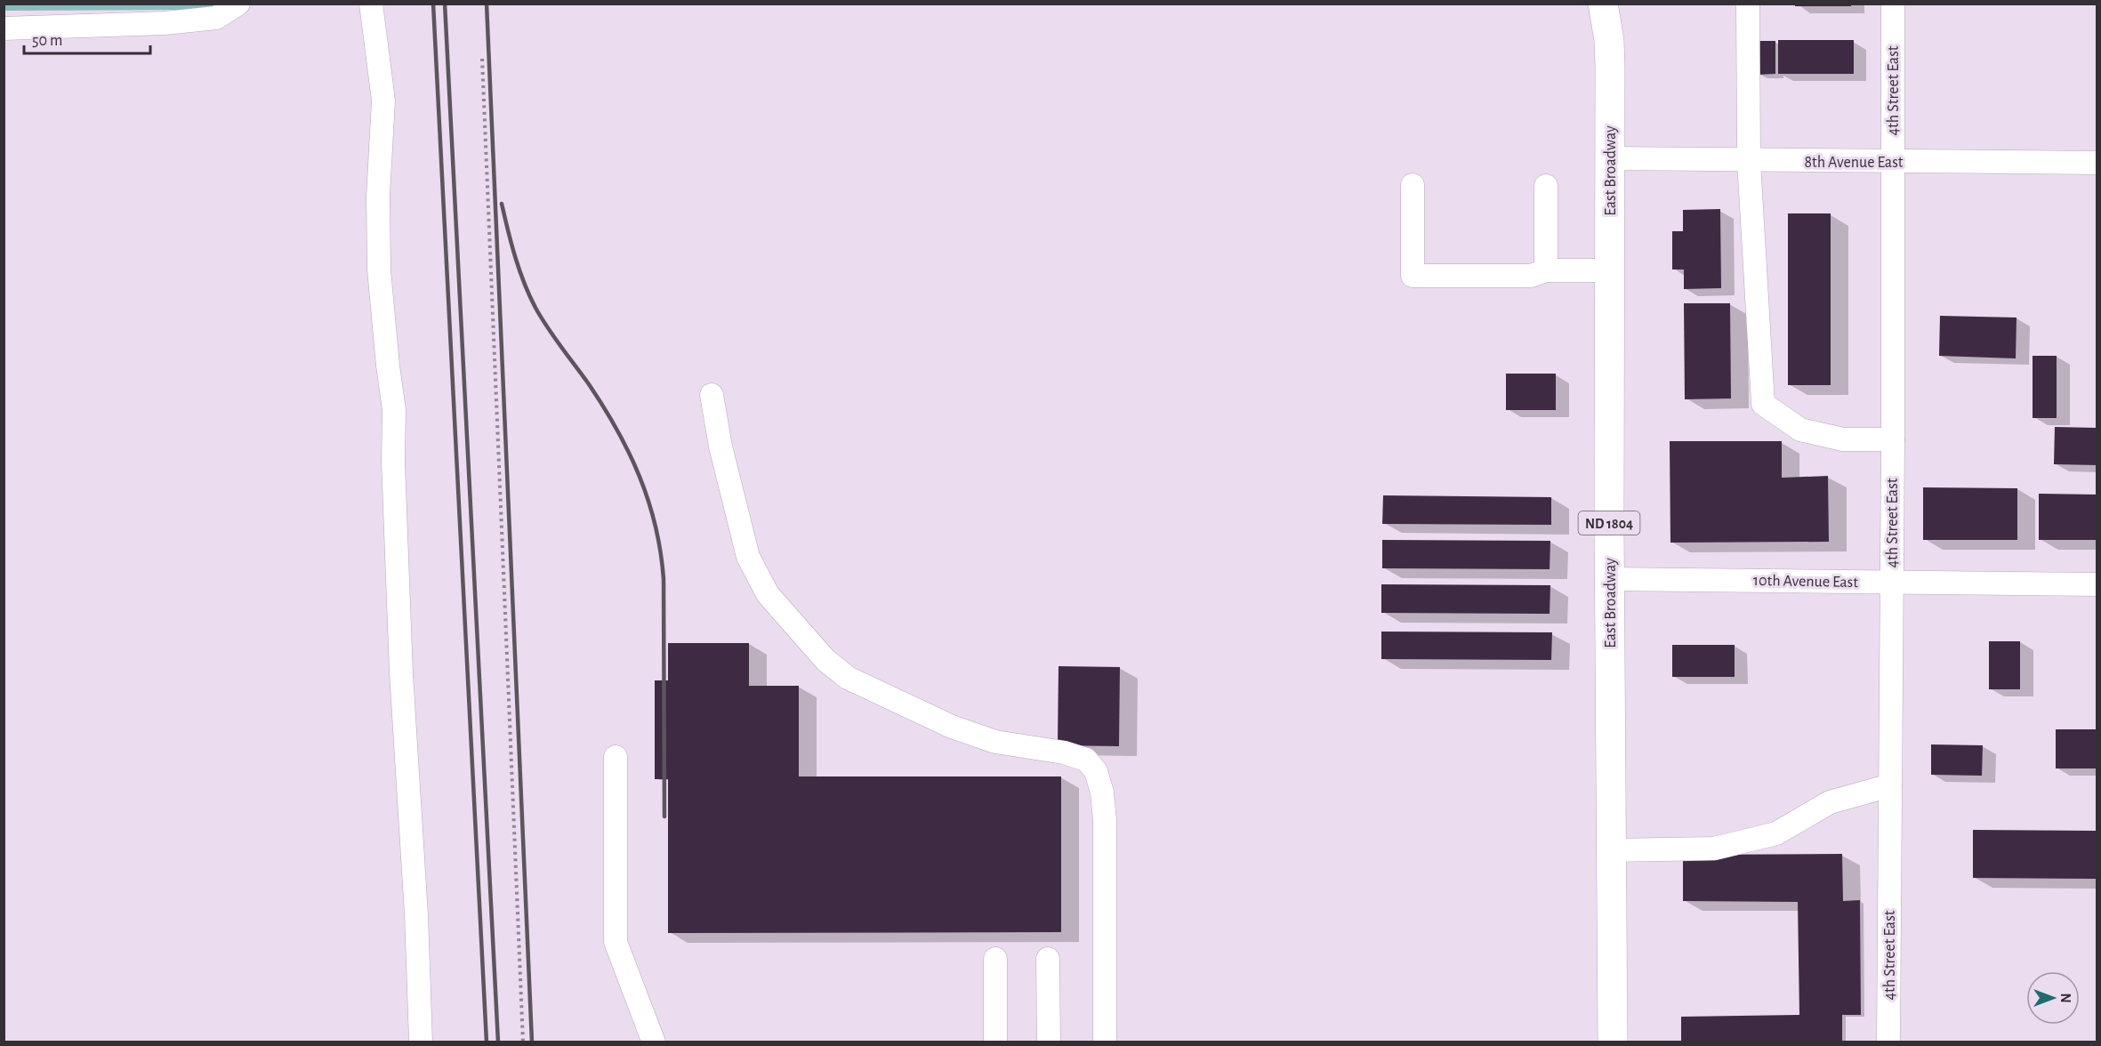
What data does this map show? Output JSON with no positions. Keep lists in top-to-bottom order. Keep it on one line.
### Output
{"streets":{"main road":["East Broadway","ND 1804"],"street":["4th Street East","8th Avenue East","10th Avenue East"]},"crossings":[["4th Street East","8th Avenue East"],["4th Street East","10th Avenue East"],["8th Avenue East","East Broadway"],["East Broadway","10th Avenue East"]],"scale_bar":"50 m","north":"right"}
